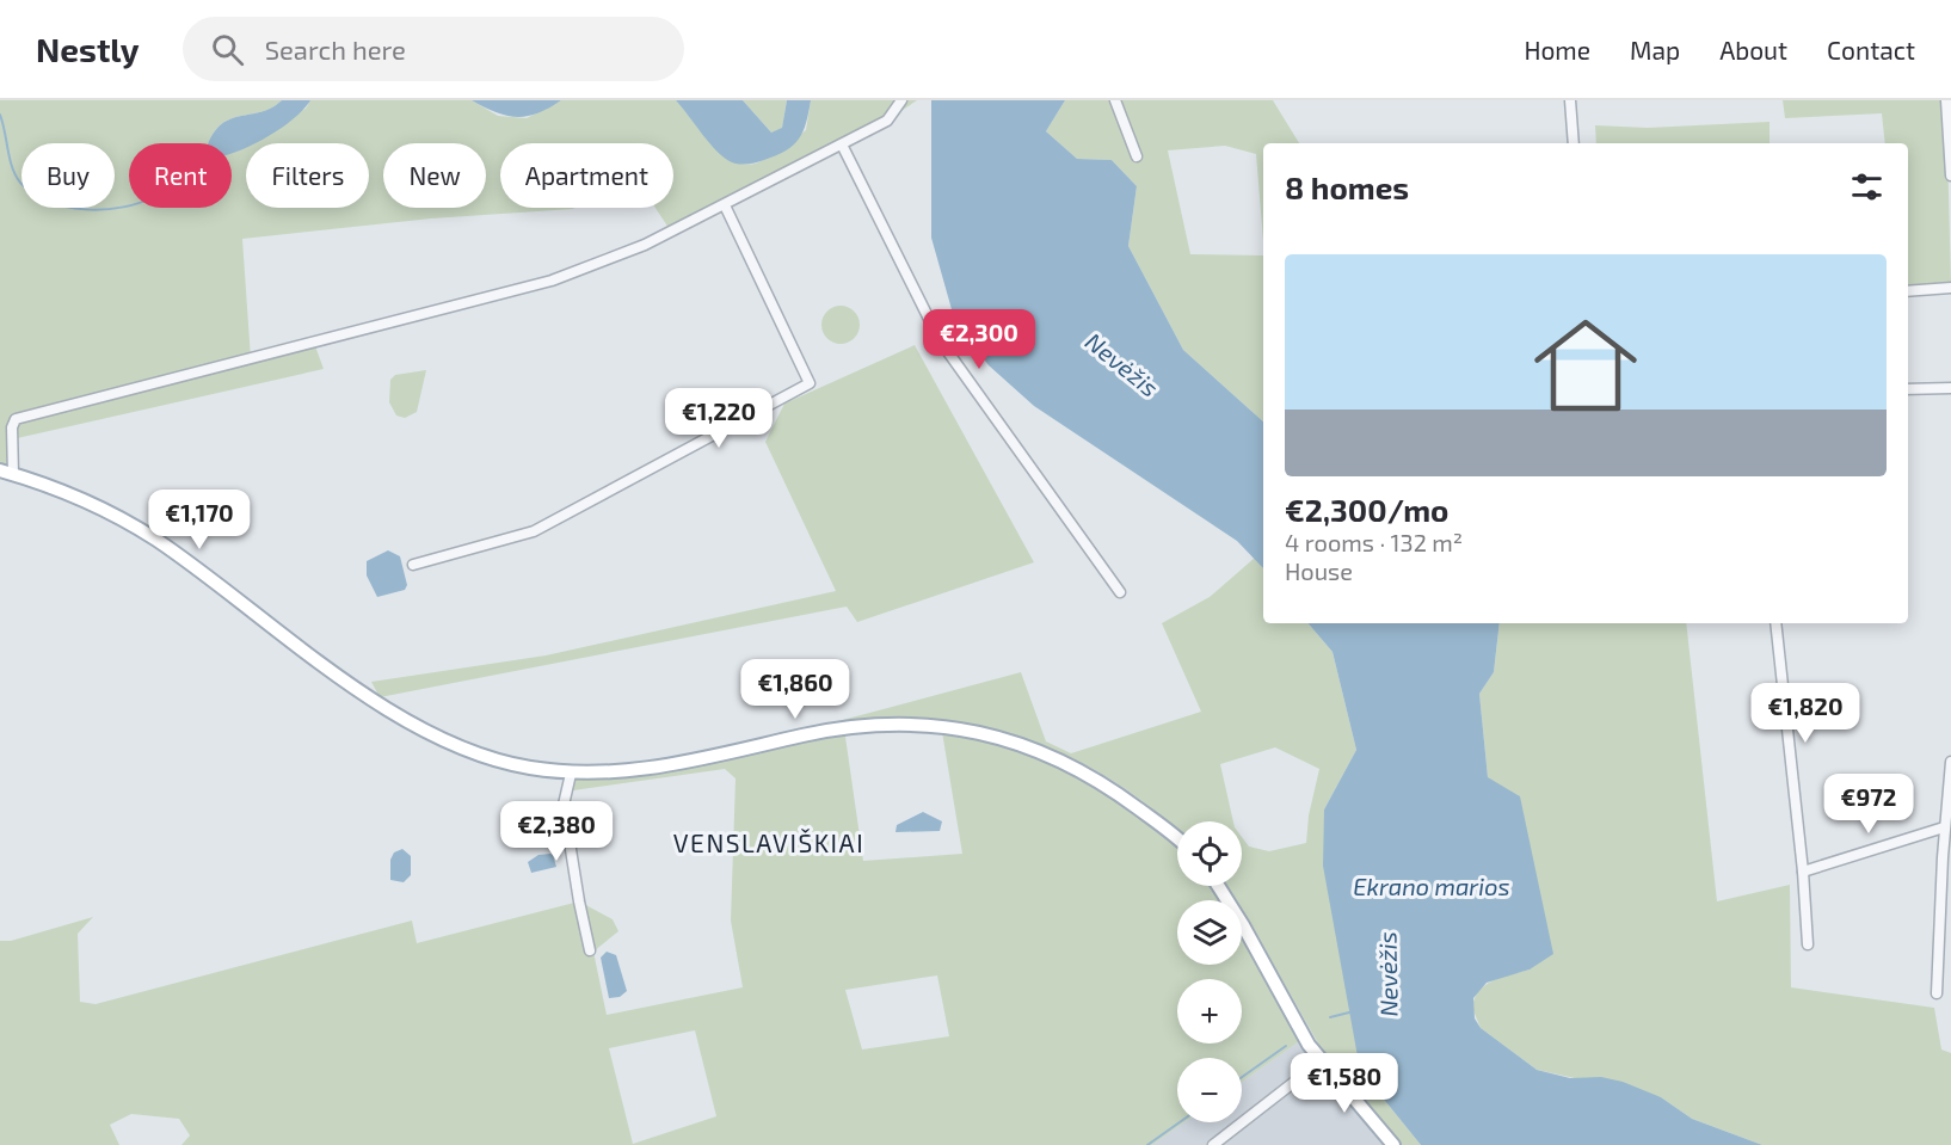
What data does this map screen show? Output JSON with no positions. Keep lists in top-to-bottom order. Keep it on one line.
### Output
{"districts":["VENSLAVIŠKIAI"],"water":["Nevėžis","Ekrano marios"],"page":{"header":"Nestly","search":"Search here","nav":["Home","Map","About","Contact"],"chip":["Buy","Rent","Filters","New","Apartment"],"heading":"8 homes","list":[{"name":"€2,300/mo","note":"4 rooms · 132 m² · House"}],"price":["€2,300","€1,220","€1,170","€1,860","€1,820","€972","€2,380","€1,580"],"map_buttons":["+","−"]}}
